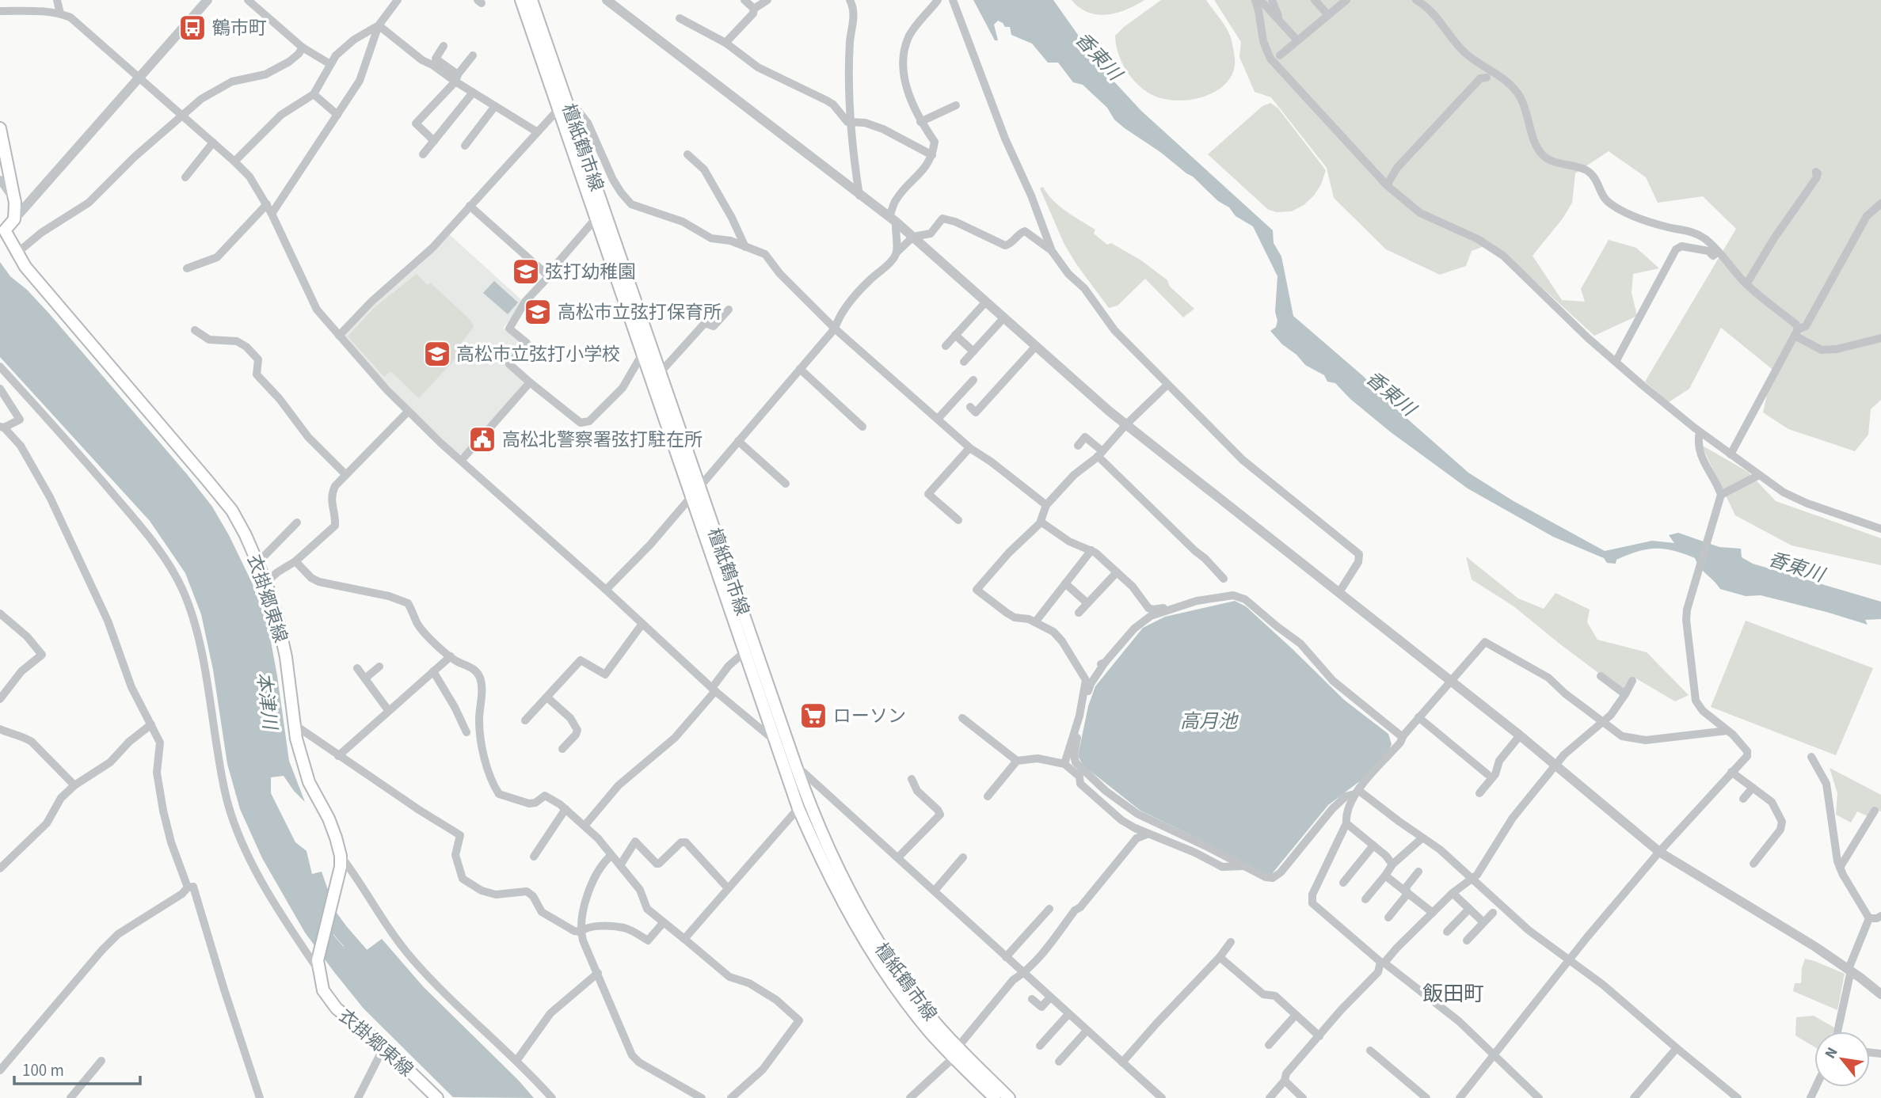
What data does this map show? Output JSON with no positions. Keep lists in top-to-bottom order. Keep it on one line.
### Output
{"streets":{"main road":["檀紙鶴市線","衣掛郷東線"]},"districts":["飯田町"],"water":["香東川","本津川","高月池"],"places":{"bus stop":["鶴市町"],"school or university":["弦打幼稚園","高松市立弦打保育所","高松市立弦打小学校"],"public building":["高松北警察署弦打駐在所"],"supermarket":["ローソン"]},"scale_bar":"100 m","north":"top left"}
